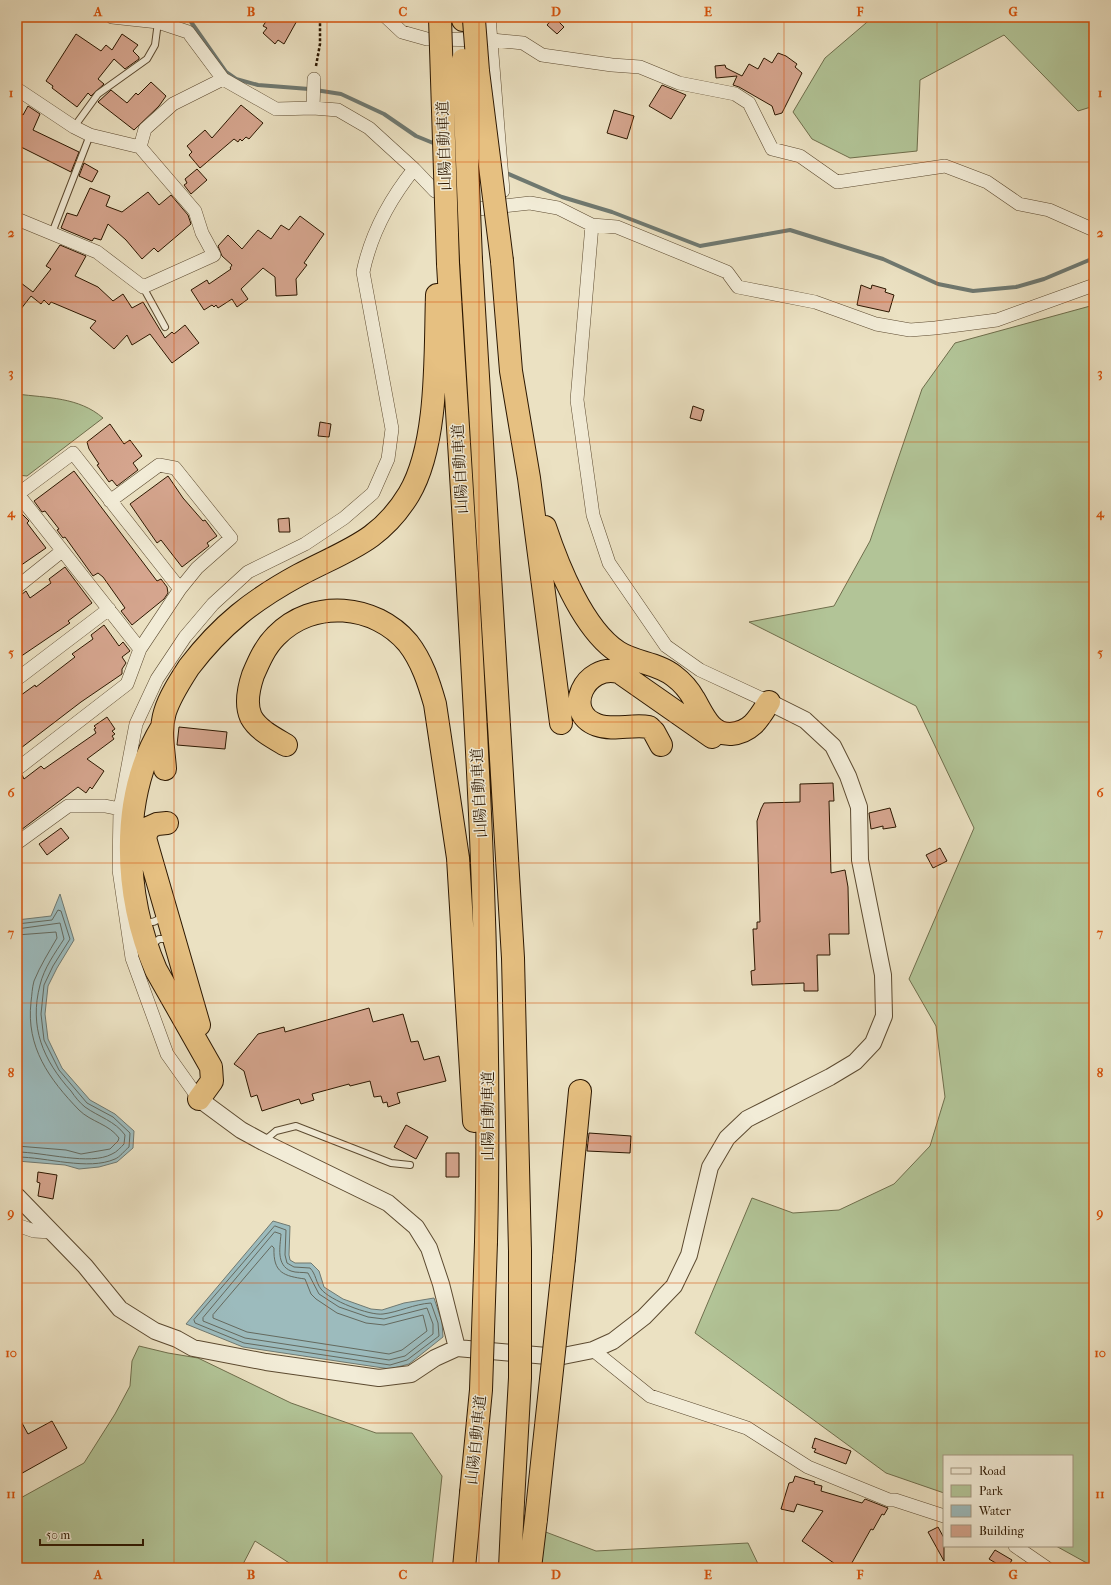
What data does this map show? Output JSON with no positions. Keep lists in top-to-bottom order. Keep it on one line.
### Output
{"streets":{"highway":["山陽自動車道"]},"legend":["Road","Park","Water","Building"],"scale_bar":"50 m","grid":{"columns":["A","B","C","D","E","F","G"],"rows":["1","2","3","4","5","6","7","8","9","10","11"]}}
